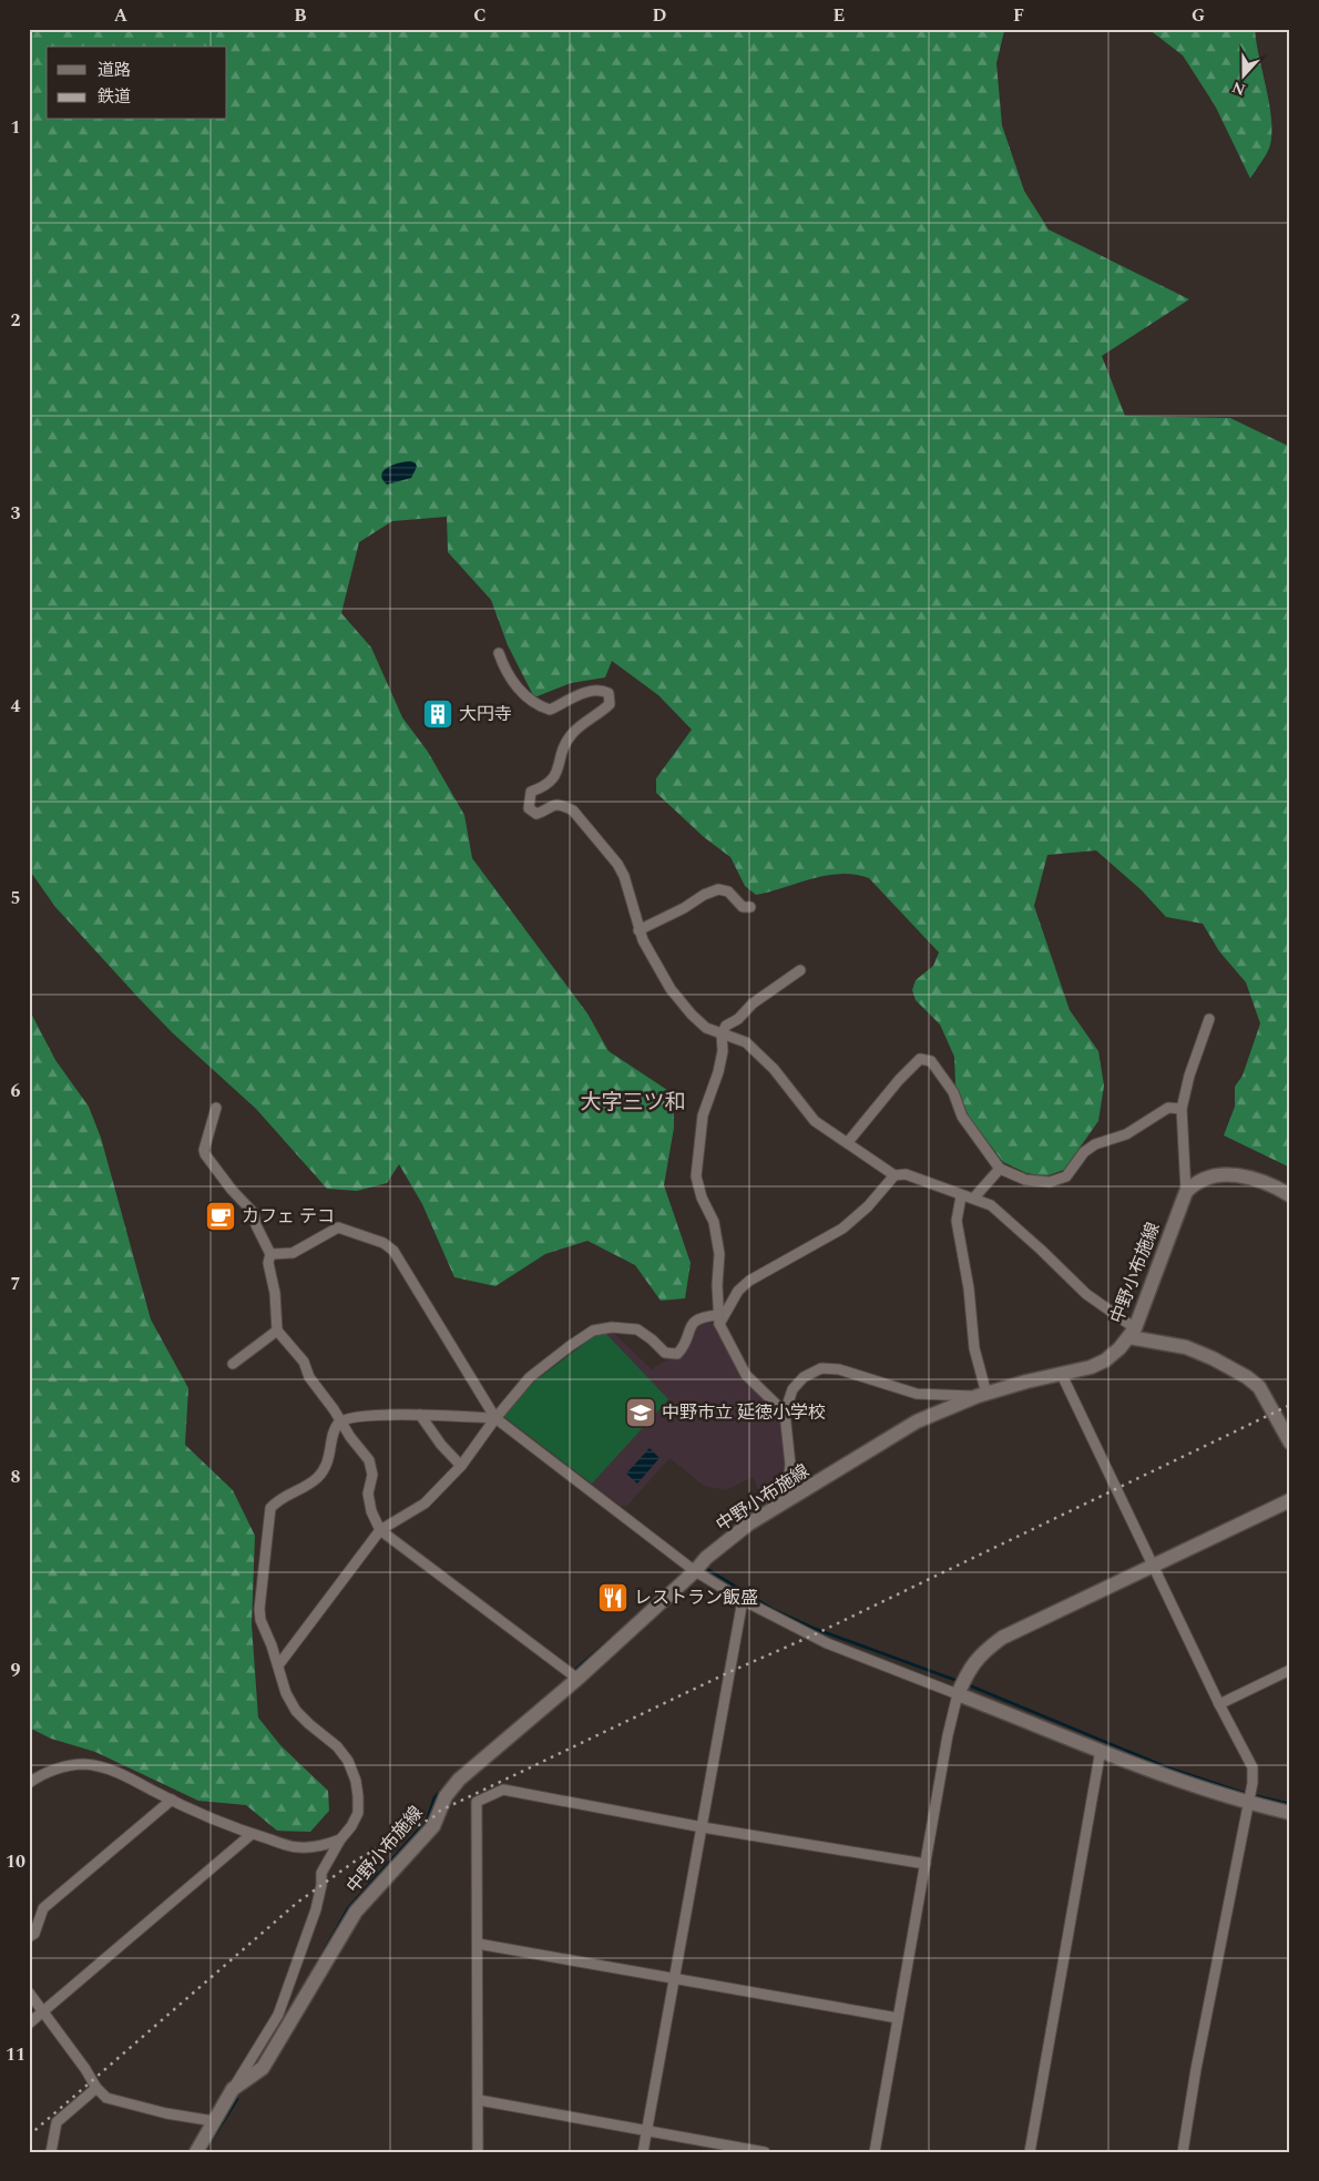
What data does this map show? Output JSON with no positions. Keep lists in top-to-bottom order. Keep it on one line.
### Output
{"streets":{"main road":["中野小布施線"]},"districts":["大字三ツ和"],"places":{"building":["大円寺"],"cafe":["カフェ テコ"],"school or university":["中野市立 延徳小学校"],"restaurant":["レストラン飯盛"]},"legend":["道路","鉄道"],"north":"bottom","grid":{"columns":["A","B","C","D","E","F","G"],"rows":["1","2","3","4","5","6","7","8","9","10","11"]}}
